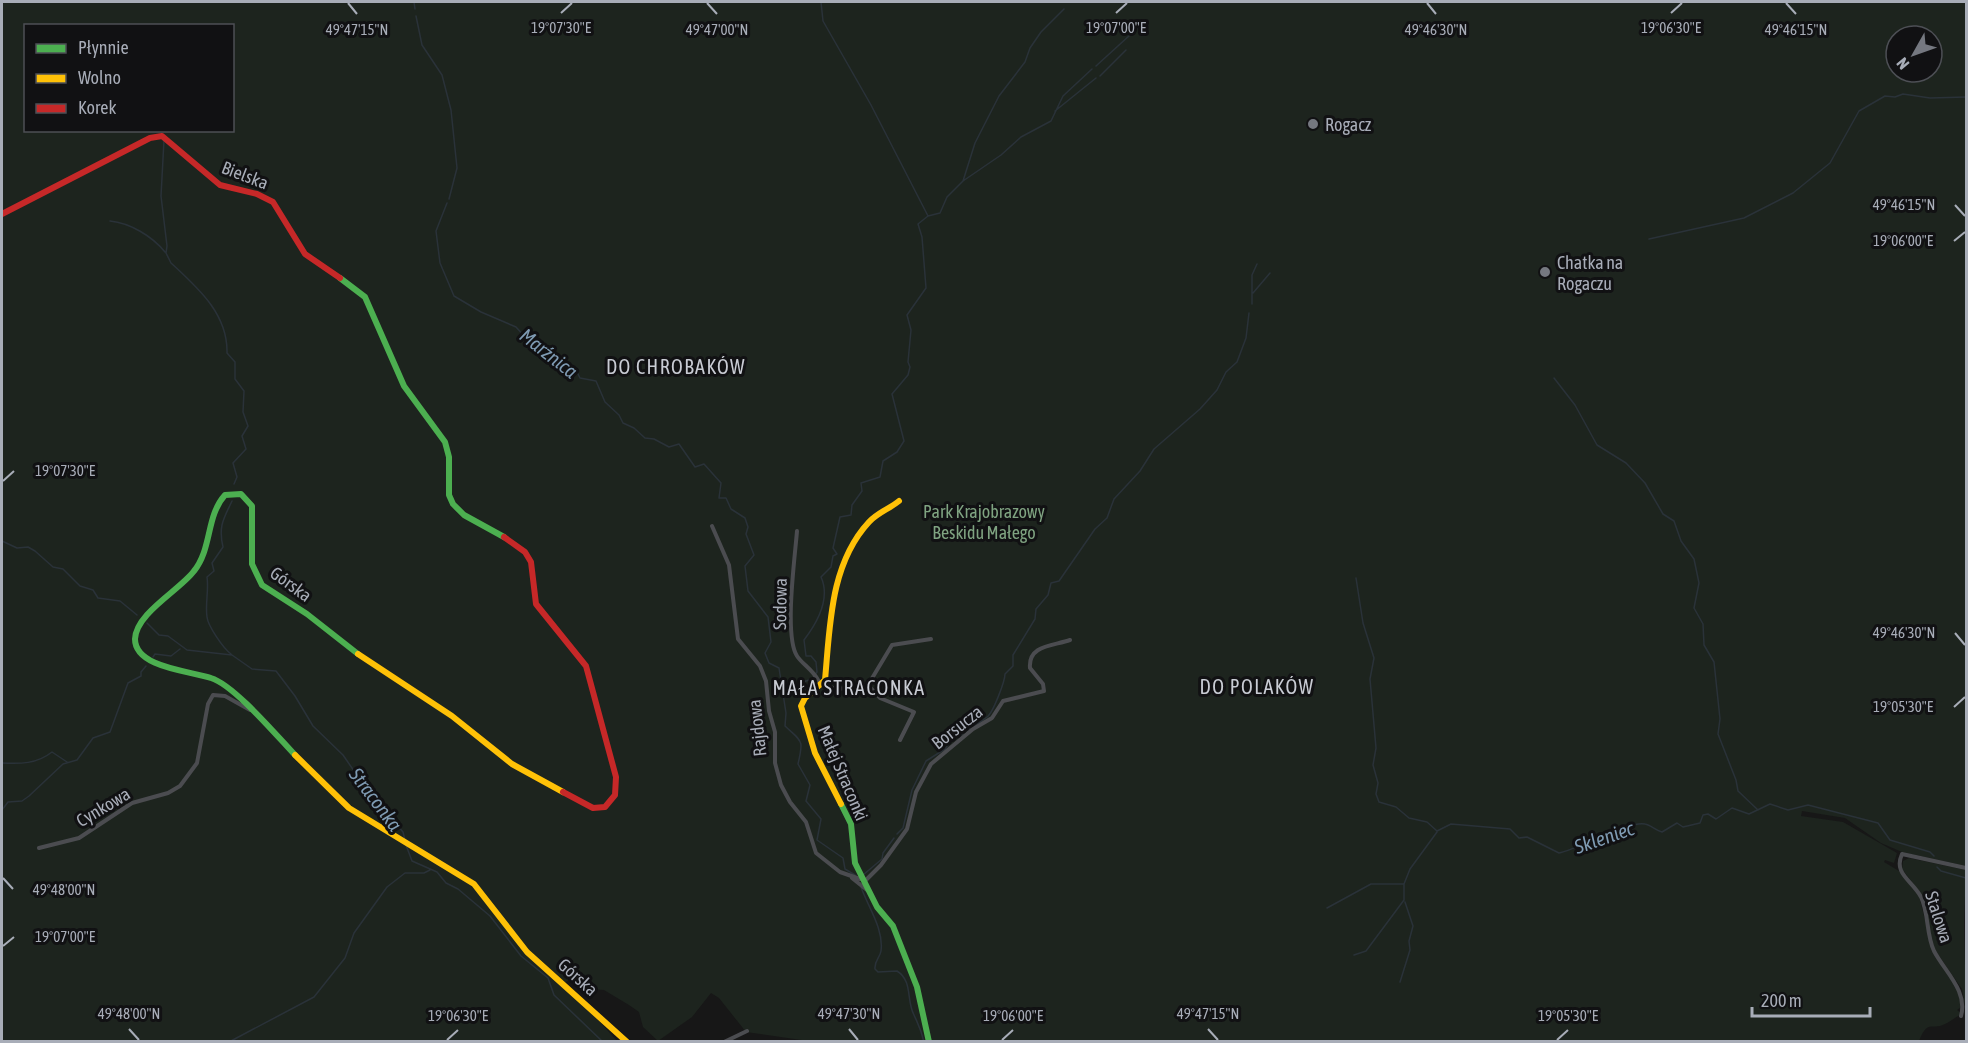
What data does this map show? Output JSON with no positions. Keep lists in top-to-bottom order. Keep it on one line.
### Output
{"streets":{"street":["Bielska","Górska","Sodowa","Borsucza","Rajdowa","Małej Straconki","Cynkowa","Stalowa"]},"crossings":[["Bielska","Górska"],["Górska","Cynkowa"],["Sodowa","Małej Straconki"],["Borsucza","Rajdowa"],["Borsucza","Małej Straconki"],["Rajdowa","Małej Straconki"]],"districts":["DO CHROBAKÓW","DO POLAKÓW","MAŁA STRACONKA"],"water":["Marźnica","Straconka","Skleniec"],"parks":["Park Krajobrazowy Beskidu Małego"],"places":["Rogacz","Chatka na Rogaczu"],"legend":["Płynnie","Wolno","Korek"],"scale_bar":"200 m","north":"bottom left","coordinates":["19°07'30\"E","19°07'00\"E","19°06'30\"E","49°47'15\"N","49°47'00\"N","49°46'30\"N","49°46'15\"N","19°06'00\"E","19°05'30\"E","49°48'00\"N","49°47'30\"N"]}
